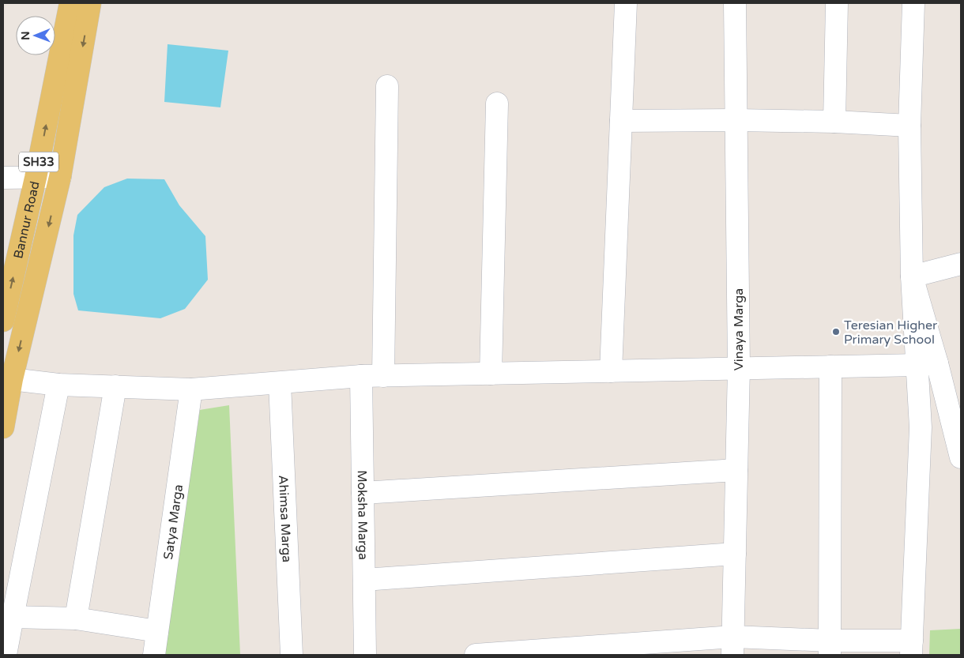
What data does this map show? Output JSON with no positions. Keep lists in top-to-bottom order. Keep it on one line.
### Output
{"streets":{"main road":["SH33","Bannur Road"],"street":["Vinaya Marga","Moksha Marga","Ahimsa Marga","Satya Marga"]},"places":["Teresian Higher Primary School"],"north":"left"}
